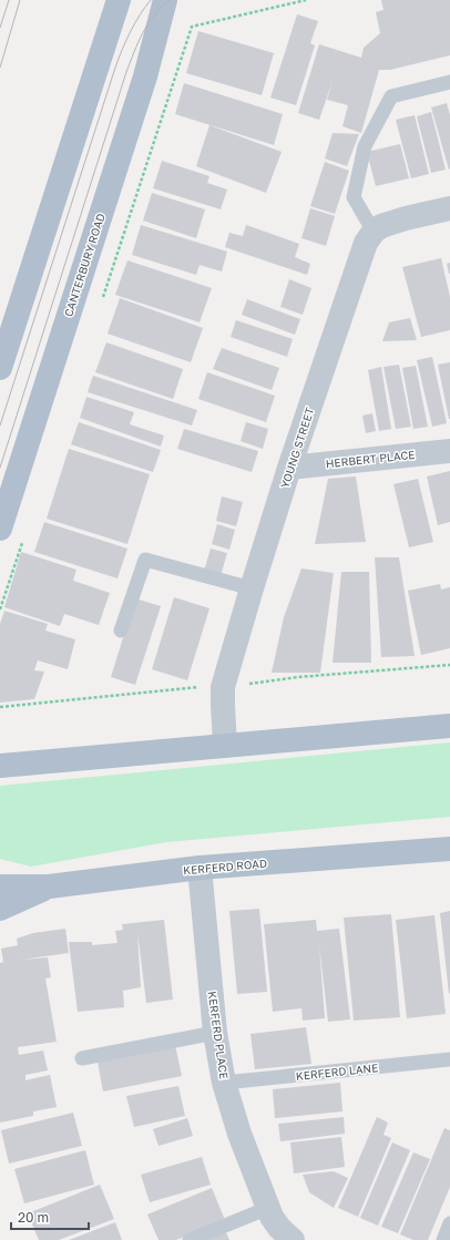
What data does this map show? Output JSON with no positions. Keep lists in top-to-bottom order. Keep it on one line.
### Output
{"streets":{"main road":["CANTERBURY ROAD","KERFERD ROAD"],"street":["YOUNG STREET","HERBERT PLACE","KERFERD PLACE"],"lane":["KERFERD LANE"]},"crossings":[["YOUNG STREET","HERBERT PLACE"],["KERFERD ROAD","KERFERD PLACE"],["KERFERD PLACE","KERFERD LANE"]],"scale_bar":"20 m"}
